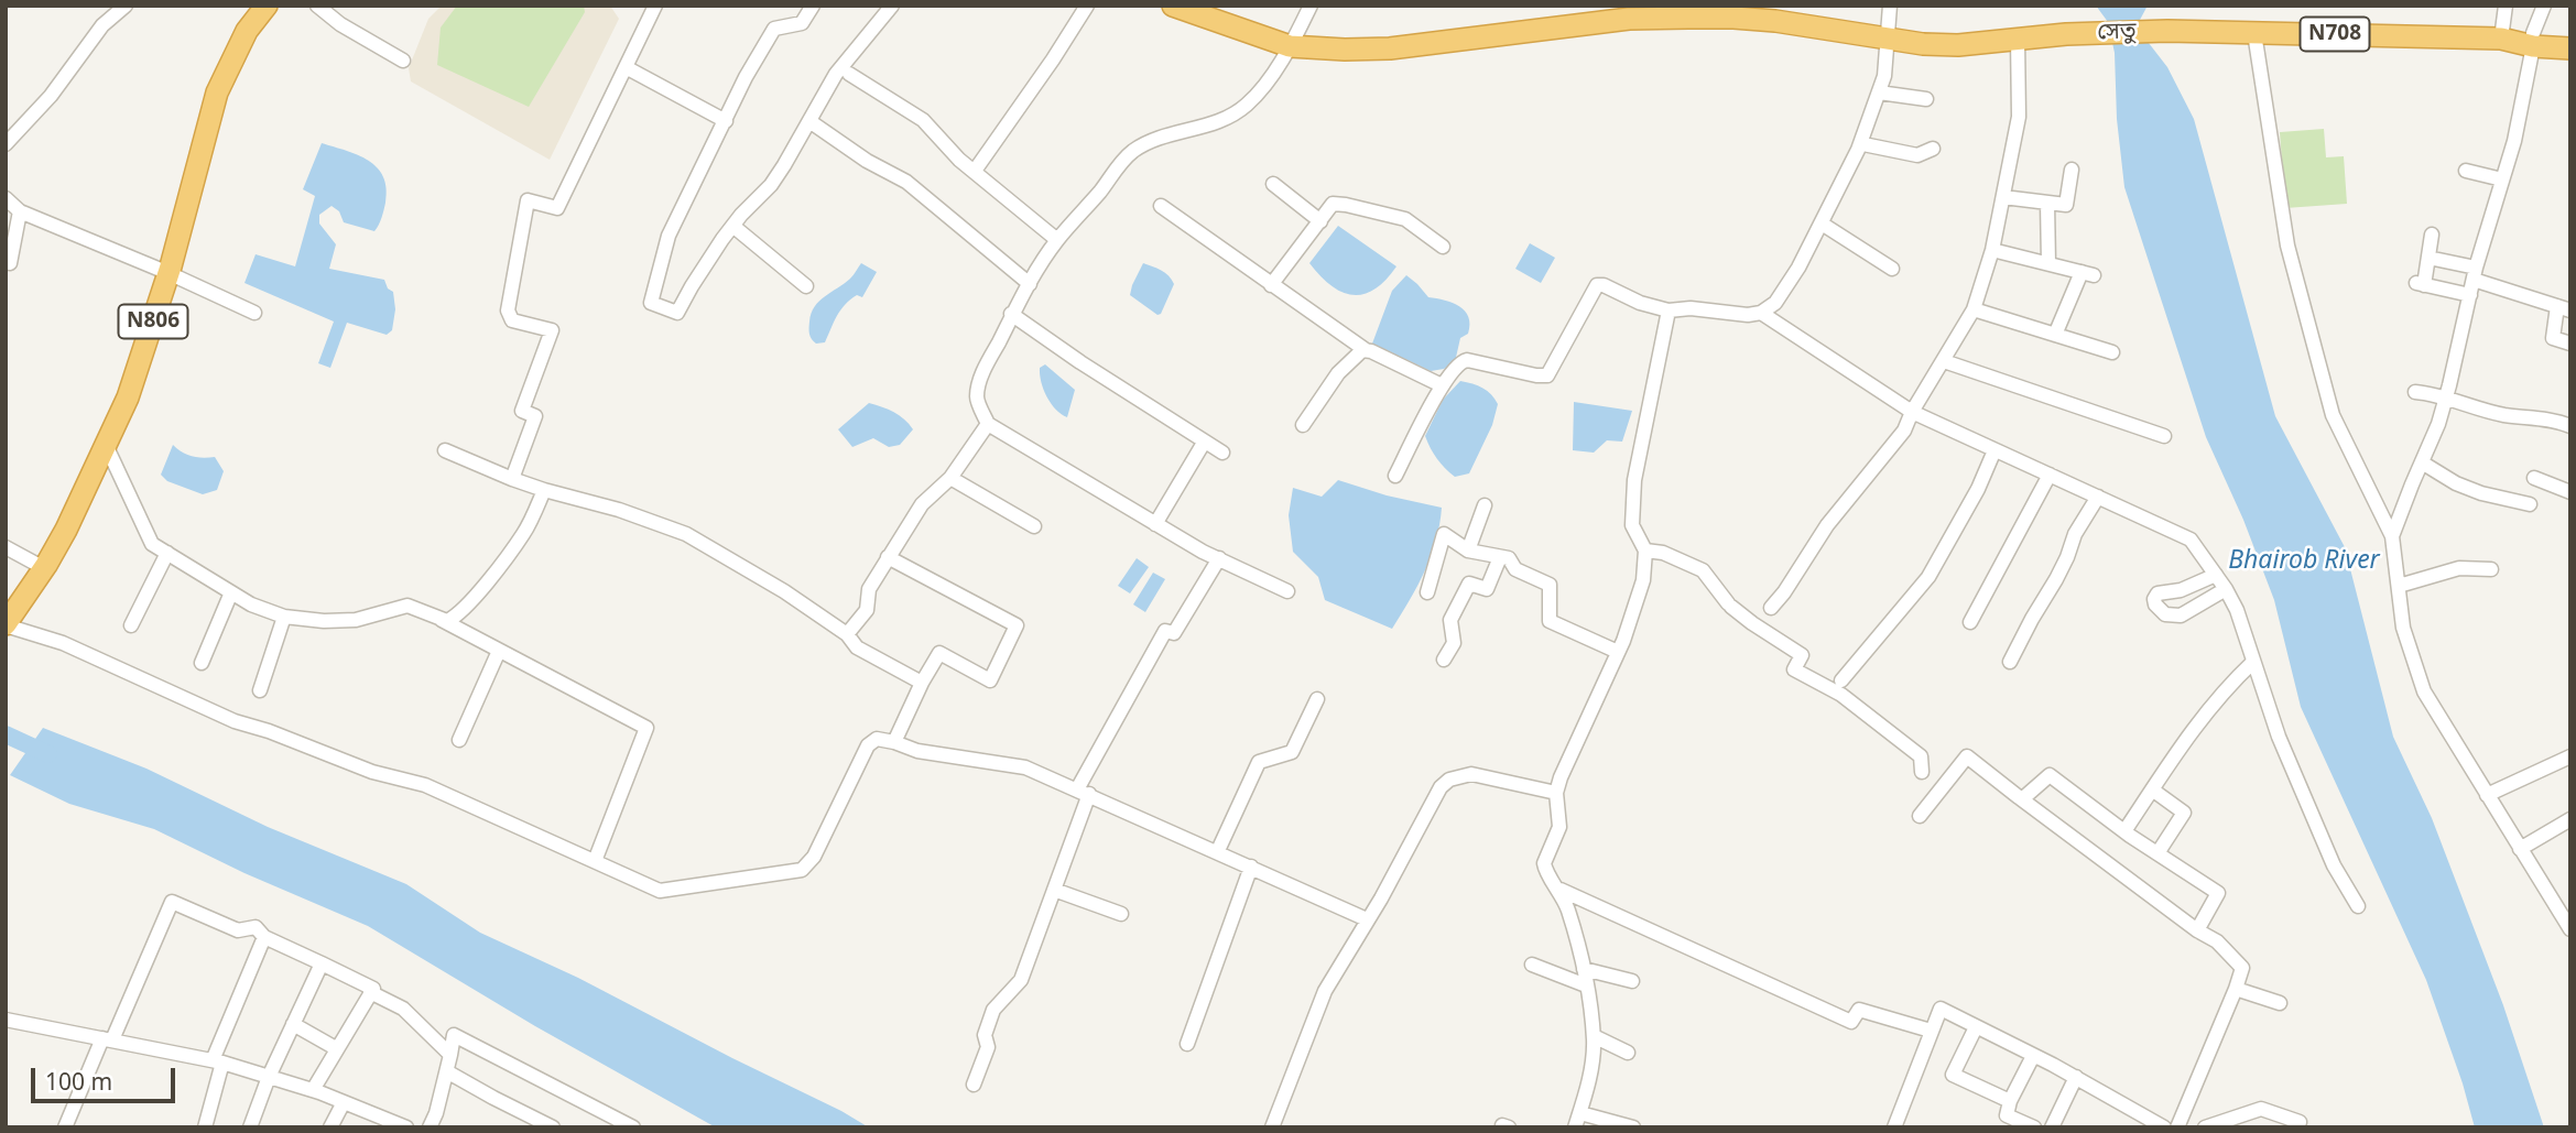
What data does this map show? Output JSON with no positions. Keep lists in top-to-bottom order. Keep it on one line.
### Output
{"streets":{"highway":["সেতু","N708","N806"]},"crossings":[["সেতু","N708"]],"water":["Bhairob River"],"scale_bar":"100 m"}
